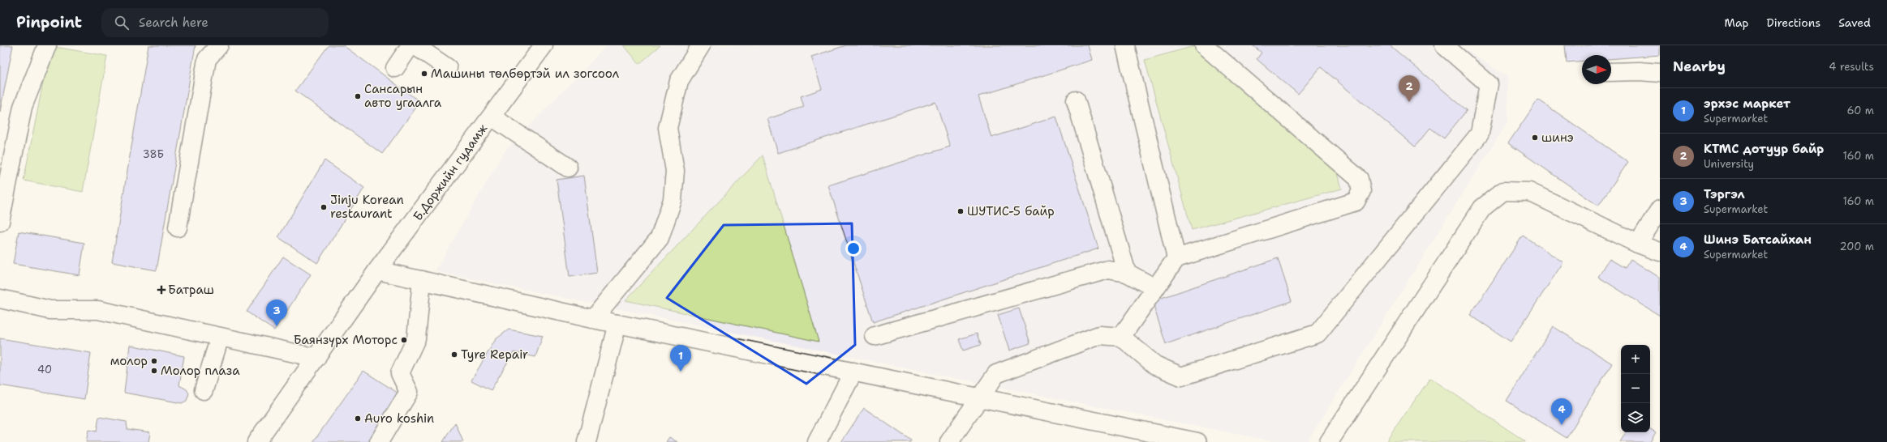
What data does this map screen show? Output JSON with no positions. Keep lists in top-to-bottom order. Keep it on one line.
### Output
{"streets":{"street":["Б.Доржийн гудамж"]},"places":{"other":["Машины төлбөртэй ил зогсоол","Cансарын авто угаалга","шинэ","Jinju Korean restaurant","ШУТИС-5 байр","Баянзүрх Моторс","Tyre Repair","молор","Молор плаза","Auro koshin"],"health":["Батраш"]},"house_numbers":["38Б","40"],"north":"right","page":{"header":"Pinpoint","search":"Search here","nav":["Map","Directions","Saved"],"heading":["Nearby","4 results"],"pins":["2","3","1","4"],"list":[{"mark":"1","name":"эрхэс маркет","note":"Supermarket","value":"60 m"},{"mark":"2","name":"KTMC дотуур байр","note":"University","value":"160 m"},{"mark":"3","name":"Тэргэл","note":"Supermarket","value":"160 m"},{"mark":"4","name":"Шинэ Батсайхан","note":"Supermarket","value":"200 m"}],"map_buttons":["+","−"]}}
